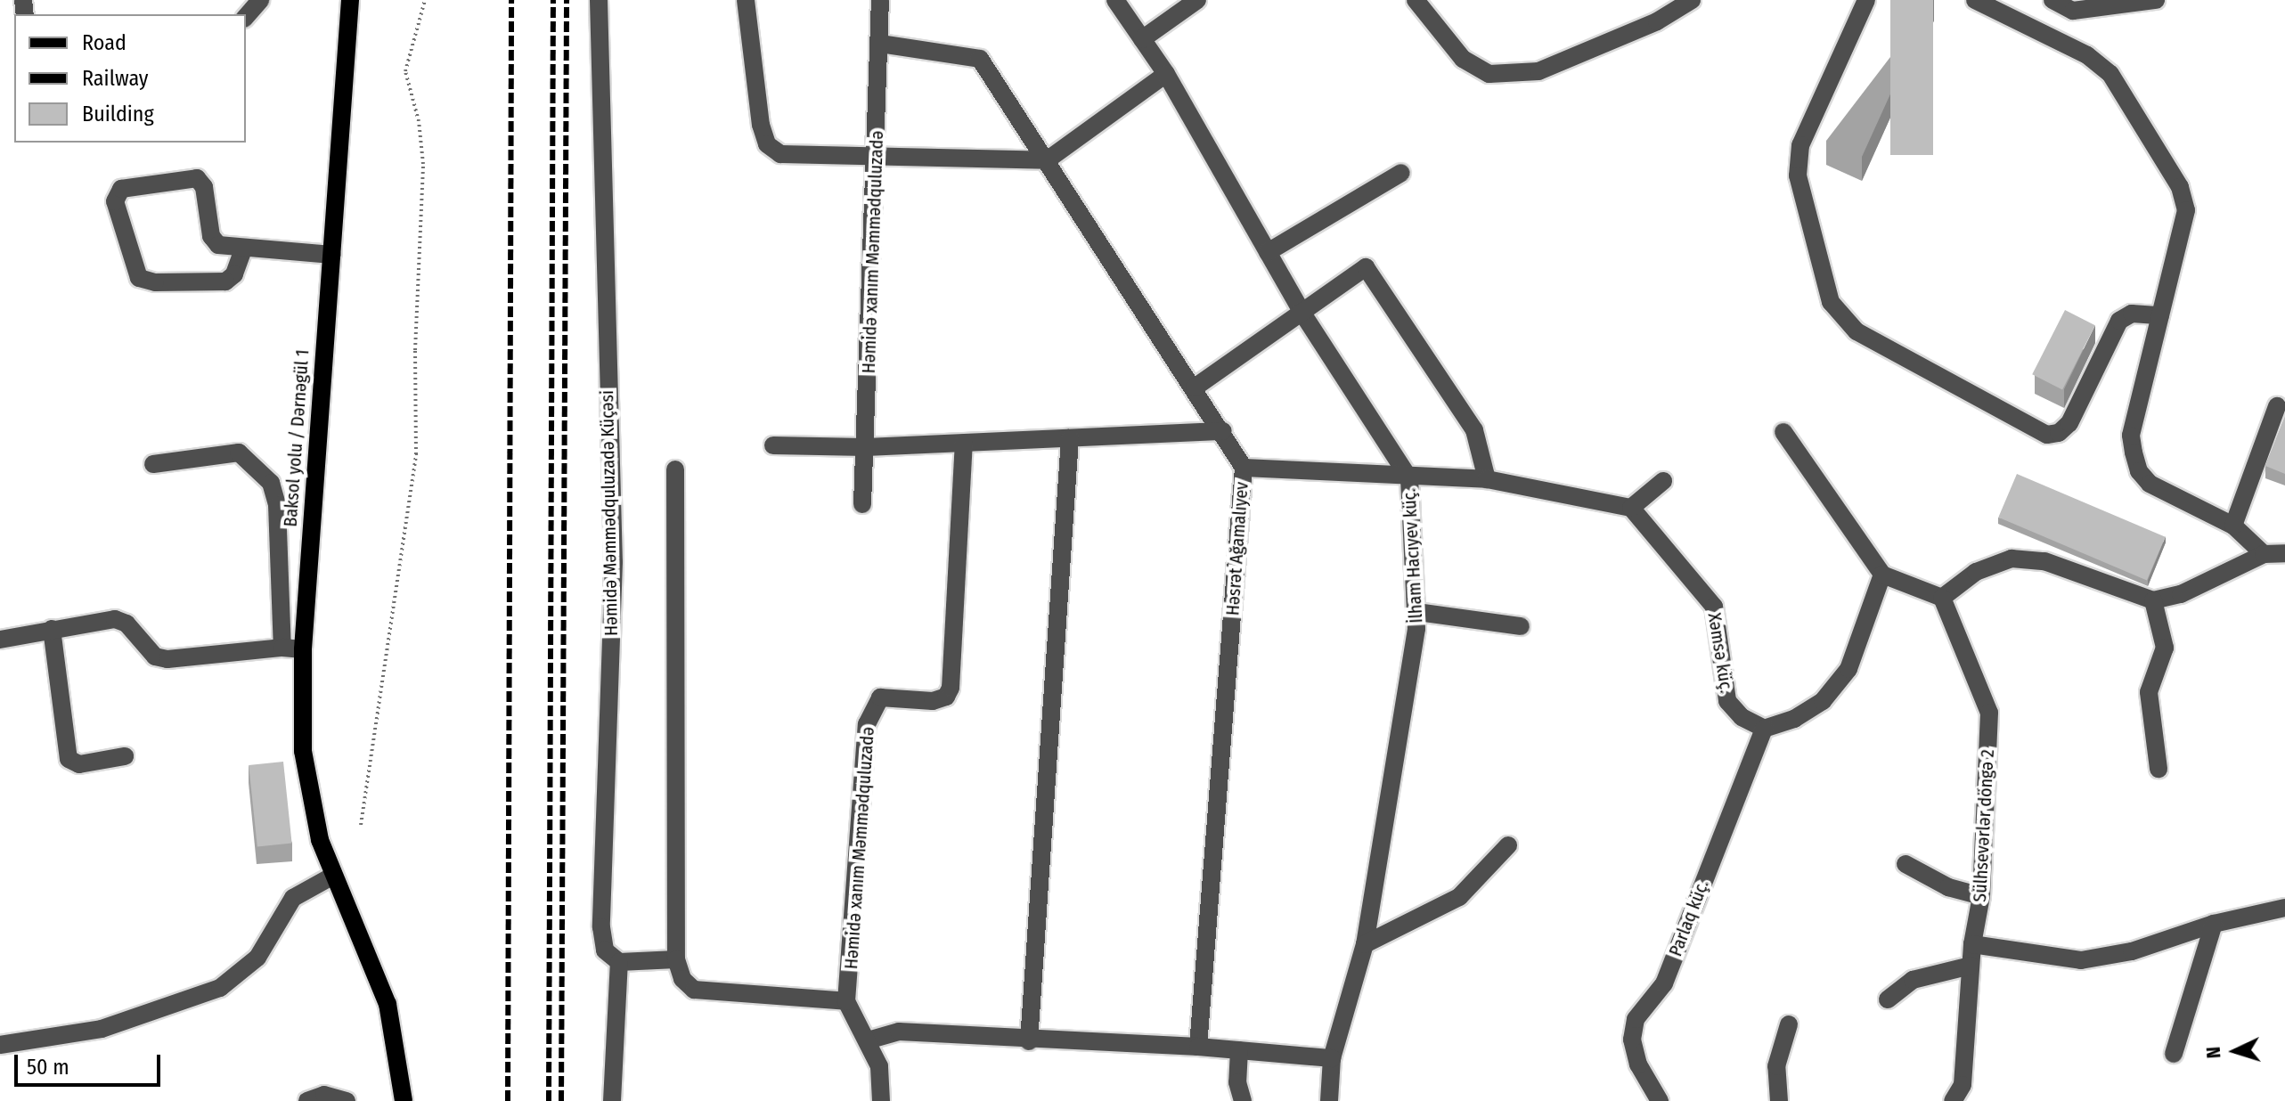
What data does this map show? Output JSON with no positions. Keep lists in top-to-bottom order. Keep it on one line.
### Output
{"streets":{"main road":["Baksol yolu / Dərnəgül 1"],"street":["Həmidə xanım Məmmədquluzadə","Həmidə Məmmədquluzadə Küçəsi","Həsrət Ağamalıyev","İlham Hacıyev küç.","Xəmsə küç.","Sülhsevərlər döngə 2","Parlaq küç."]},"crossings":[["Həmidə xanım Məmmədquluzadə","Həsrət Ağamalıyev"],["Xəmsə küç.","Parlaq küç."]],"legend":["Road","Railway","Building"],"scale_bar":"50 m","north":"left"}
